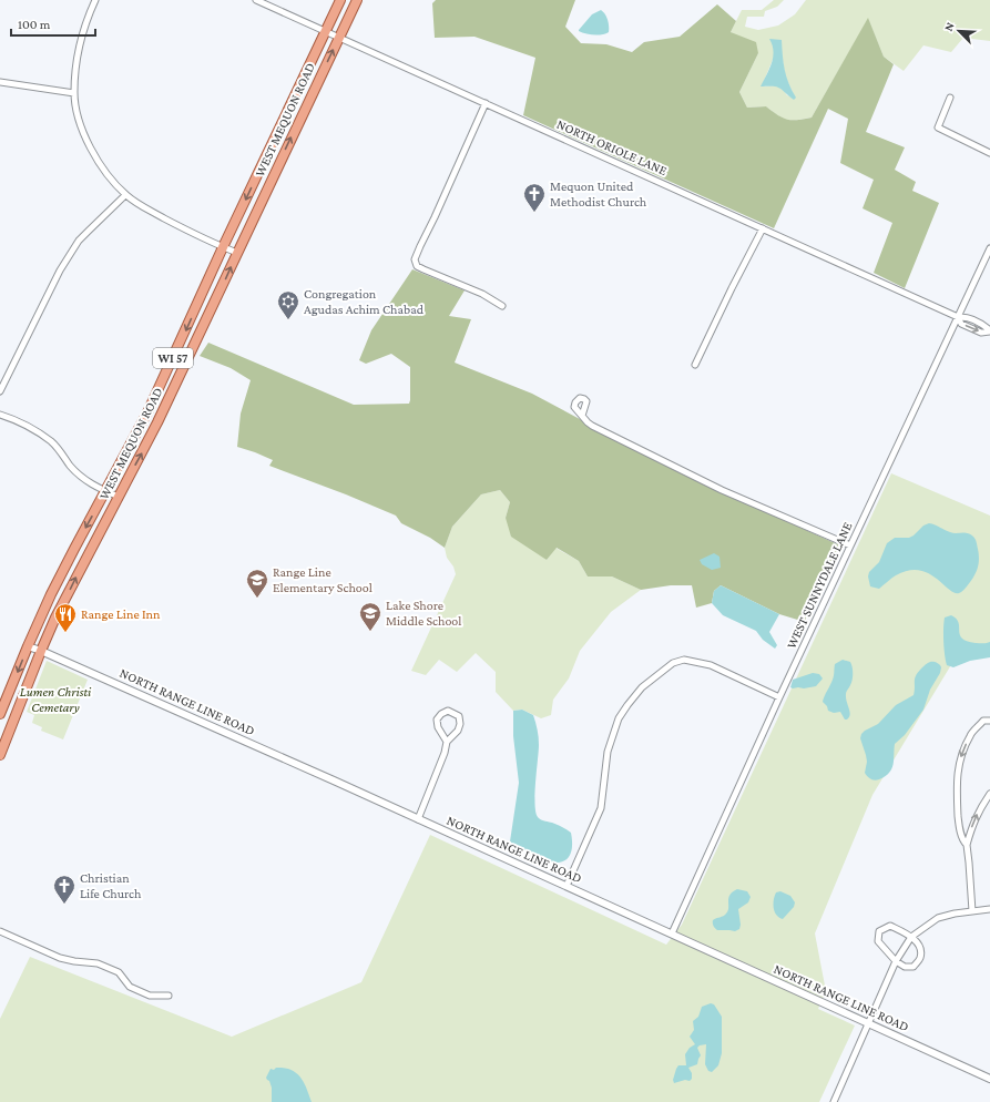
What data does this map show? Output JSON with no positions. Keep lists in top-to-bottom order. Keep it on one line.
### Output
{"streets":{"main road":["WEST MEQUON ROAD","WI 57"],"street":["NORTH ORIOLE LANE","WEST SUNNYDALE LANE","NORTH RANGE LINE ROAD"]},"crossings":[["WEST MEQUON ROAD","NORTH ORIOLE LANE"],["WEST MEQUON ROAD","NORTH RANGE LINE ROAD"],["NORTH ORIOLE LANE","WEST SUNNYDALE LANE"],["WEST SUNNYDALE LANE","NORTH RANGE LINE ROAD"]],"parks":["Lumen Christi Cemetary"],"places":{"church":["Mequon United Methodist Church","Christian Life Church"],"synagogue":["Congregation Agudas Achim Chabad"],"school or university":["Range Line Elementary School","Lake Shore Middle School"],"restaurant":["Range Line Inn"]},"scale_bar":"100 m","north":"top left"}
